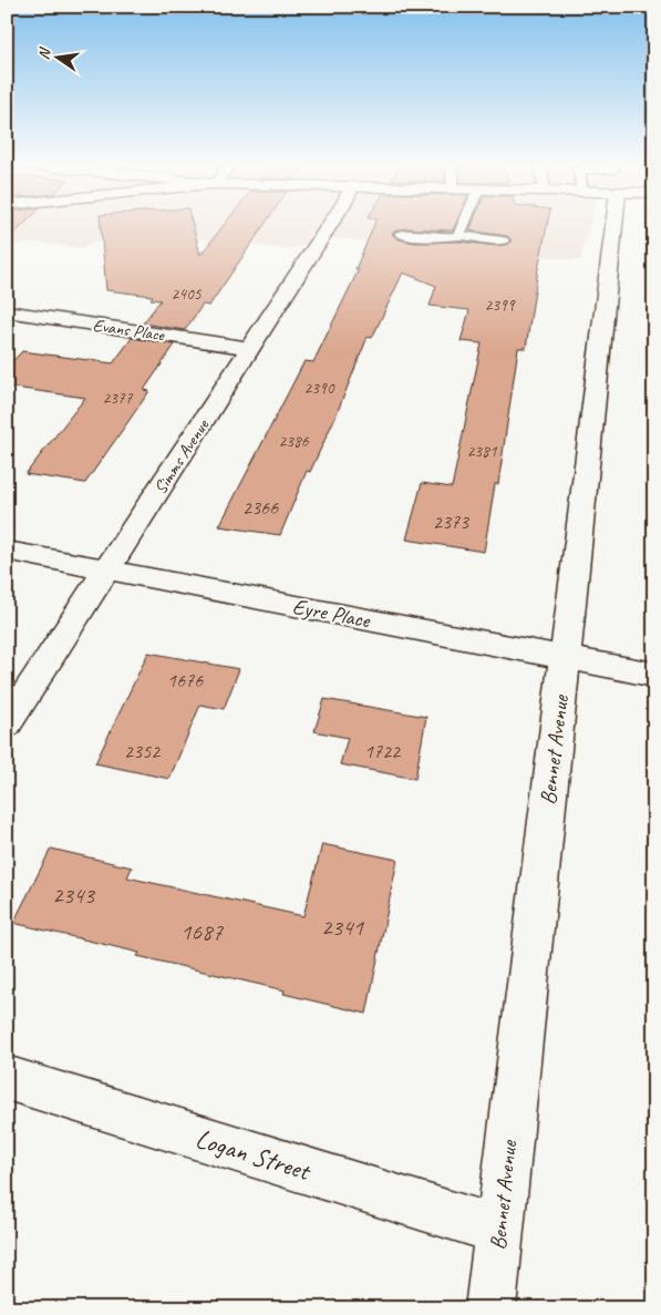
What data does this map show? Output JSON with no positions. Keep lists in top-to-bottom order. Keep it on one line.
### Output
{"streets":{"street":["Evans Place","Simms Avenue","Eyre Place","Bennet Avenue","Logan Street"]},"crossings":[["Evans Place","Simms Avenue"],["Simms Avenue","Eyre Place"],["Eyre Place","Bennet Avenue"],["Bennet Avenue","Logan Street"]],"house_numbers":["2405","2399","2390","2377","2386","2381","2366","2373","1676","2352","1722","2343","2341","1687"],"north":"left"}
